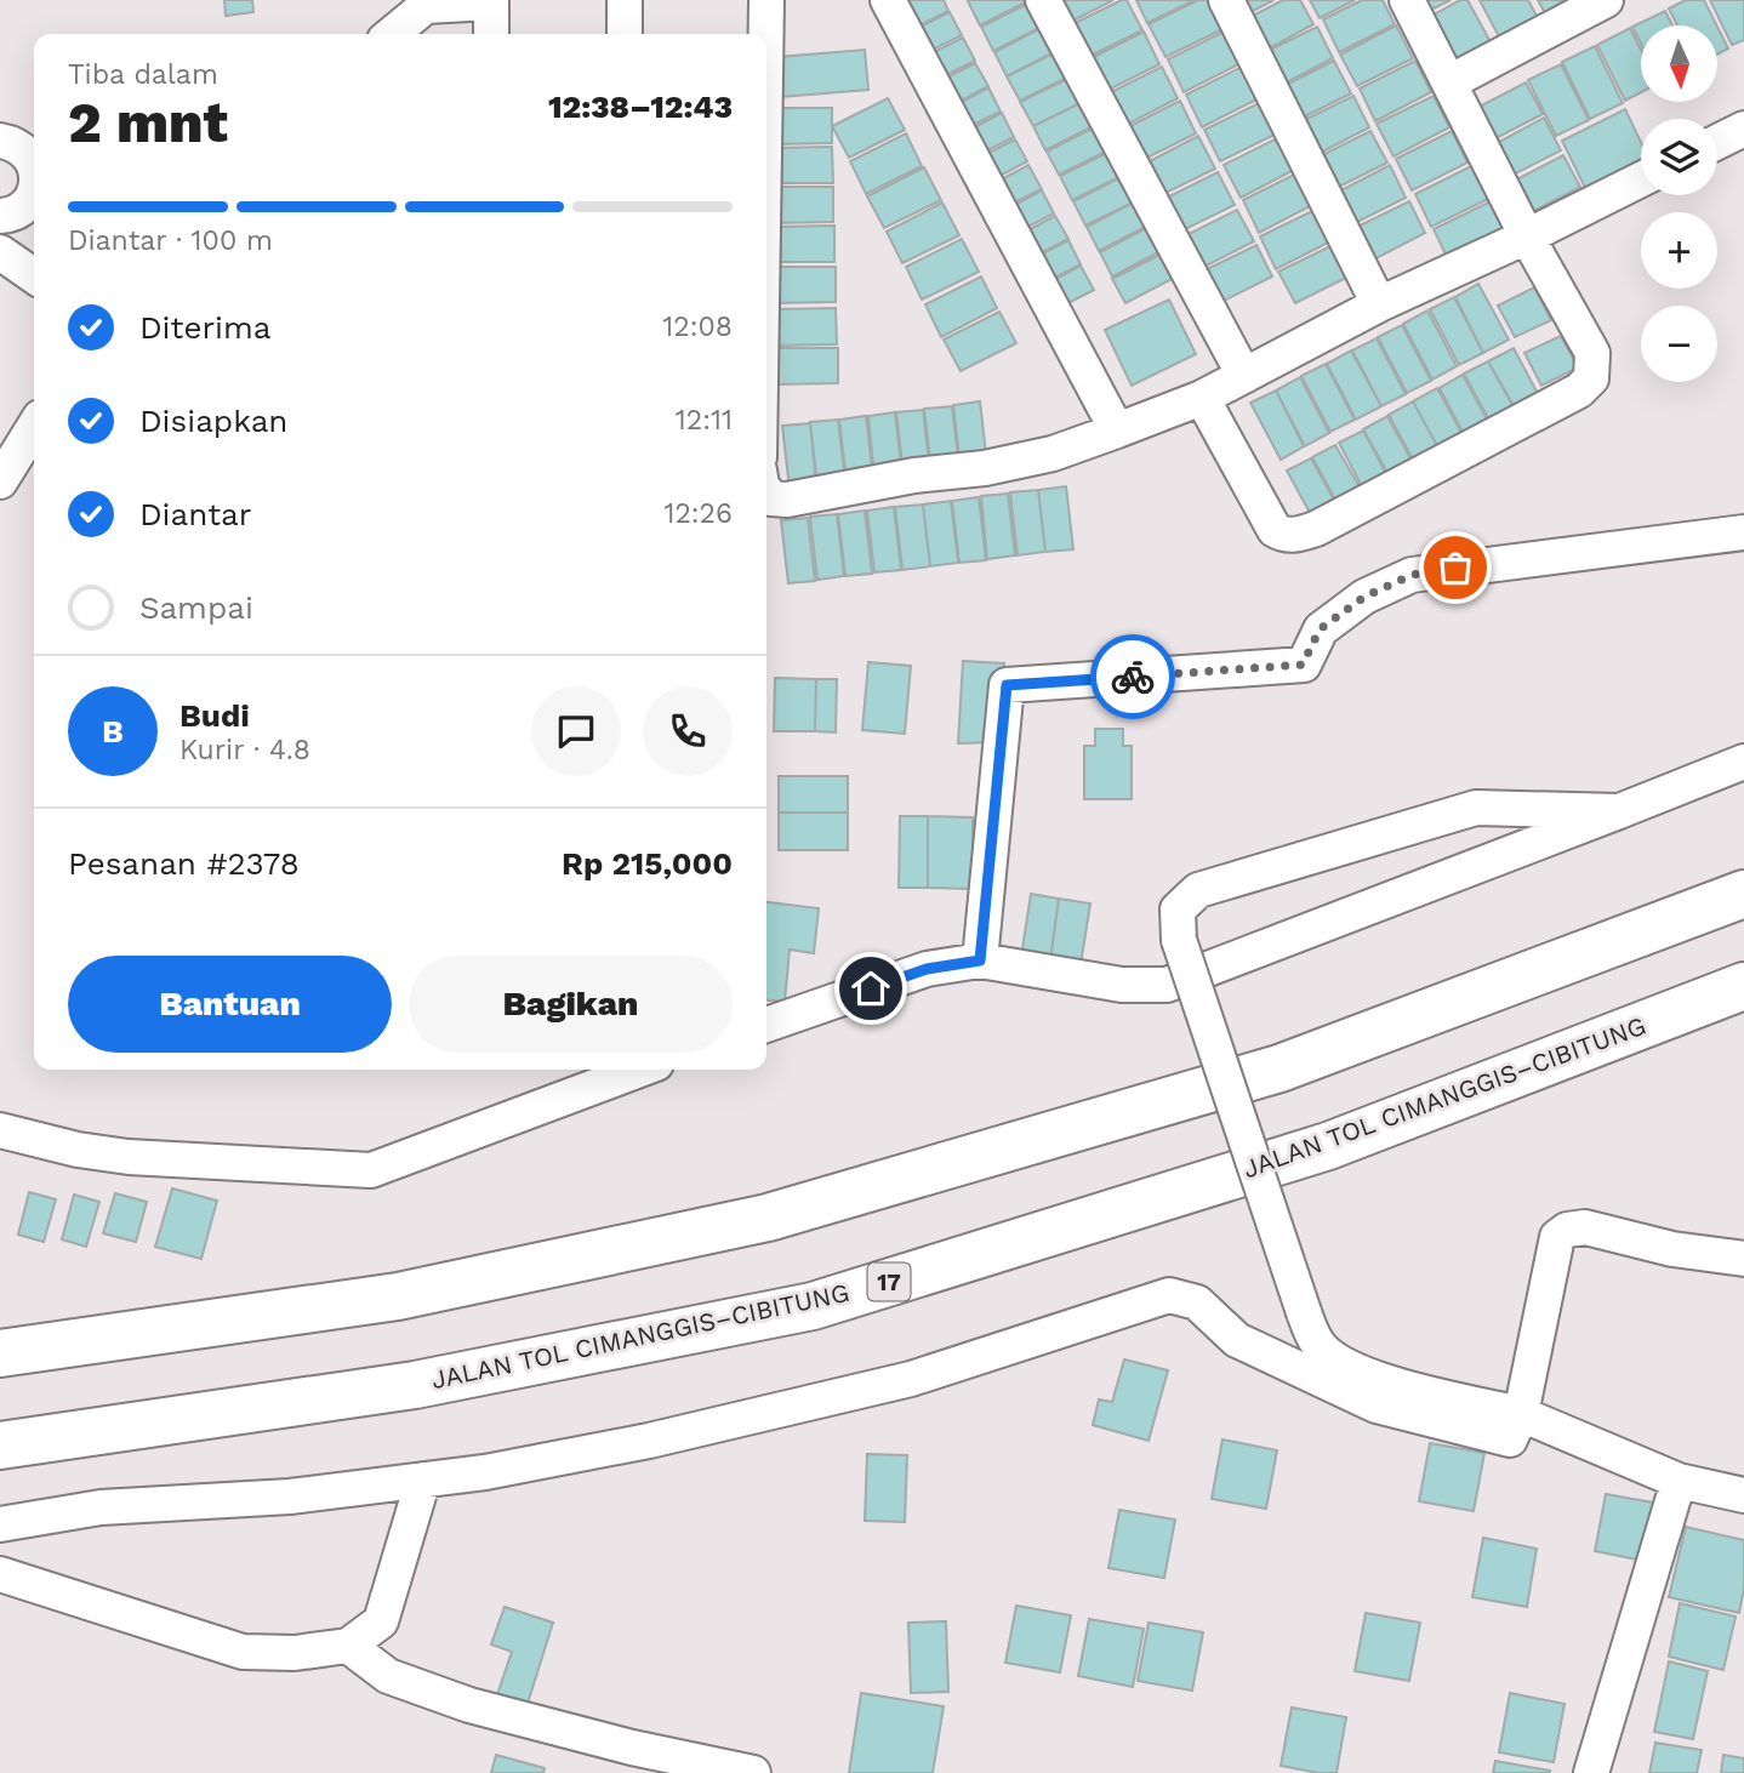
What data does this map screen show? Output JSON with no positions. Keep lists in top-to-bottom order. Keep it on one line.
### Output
{"streets":{"highway":["JALAN TOL CIMANGGIS–CIBITUNG","17"]},"north":"bottom","page":{"map_buttons":["+","−"],"heading":["2 mnt","Tiba dalam","12:38–12:43"],"panel":["Budi","Kurir · 4.8","Pesanan #2378","Rp 215,000"],"bar":"Diantar · 100 m","list":[["Diterima","12:08"],["Disiapkan","12:11"],["Diantar","12:26"],"Sampai"],"round":"B","buttons":["Bantuan","Bagikan"]}}
